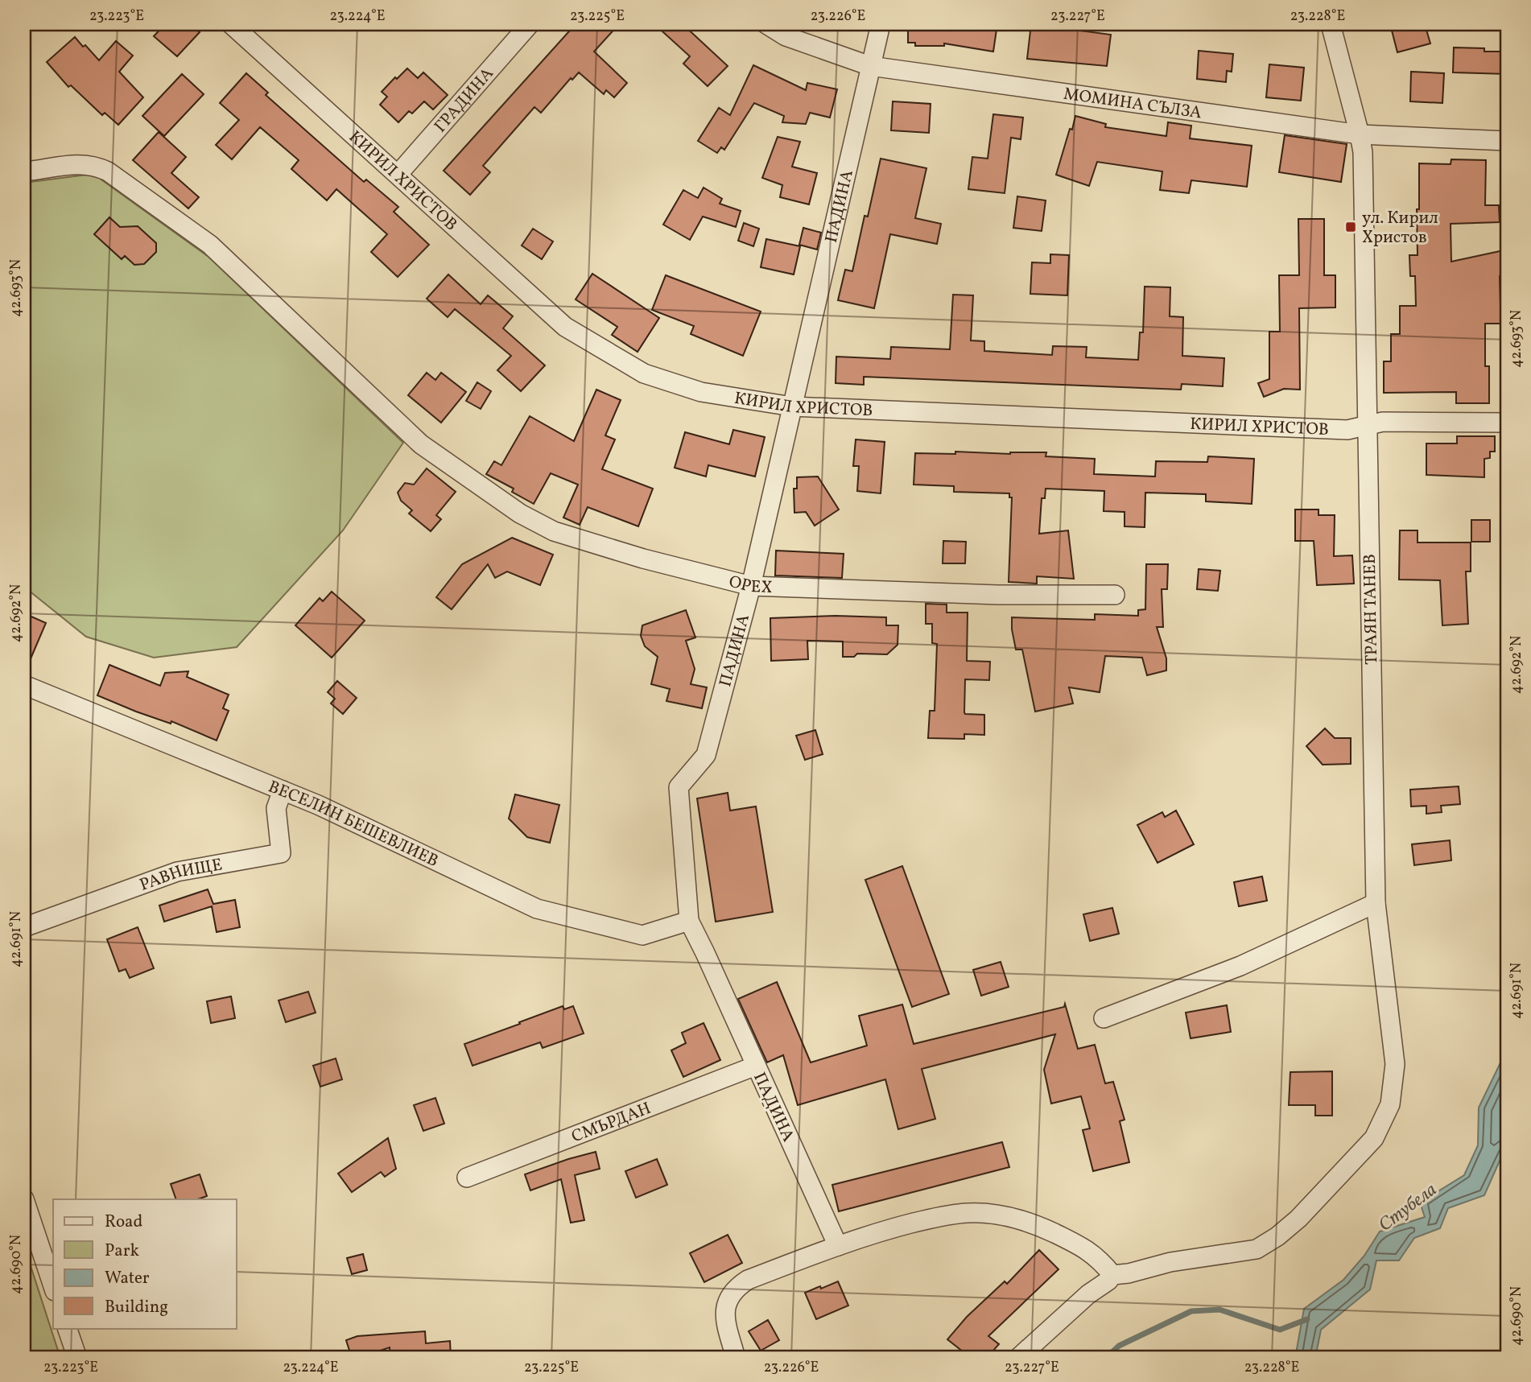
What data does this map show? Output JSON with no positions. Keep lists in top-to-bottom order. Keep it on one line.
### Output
{"streets":{"street":["ГРАДИНА","МОМИНА СЪЛЗА","КИРИЛ ХРИСТОВ","ПАДИНА","ОРЕХ","ТРАЯН ТАНЕВ","ВЕСЕЛИН БЕШЕВЛИЕВ","РАВНИЩЕ","СМЪРДАН"]},"crossings":[["ГРАДИНА","КИРИЛ ХРИСТОВ"],["МОМИНА СЪЛЗА","ПАДИНА"],["МОМИНА СЪЛЗА","ТРАЯН ТАНЕВ"],["КИРИЛ ХРИСТОВ","ПАДИНА"],["КИРИЛ ХРИСТОВ","ТРАЯН ТАНЕВ"],["ПАДИНА","ОРЕХ"],["ПАДИНА","ВЕСЕЛИН БЕШЕВЛИЕВ"],["ПАДИНА","СМЪРДАН"],["ВЕСЕЛИН БЕШЕВЛИЕВ","РАВНИЩЕ"]],"water":["Стубела"],"places":{"transit":["ул. Кирил Христов"]},"legend":["Road","Park","Water","Building"],"coordinates":["23.223°E","23.224°E","23.225°E","23.226°E","23.227°E","23.228°E","42.693°N","42.692°N","42.691°N","42.690°N"]}
